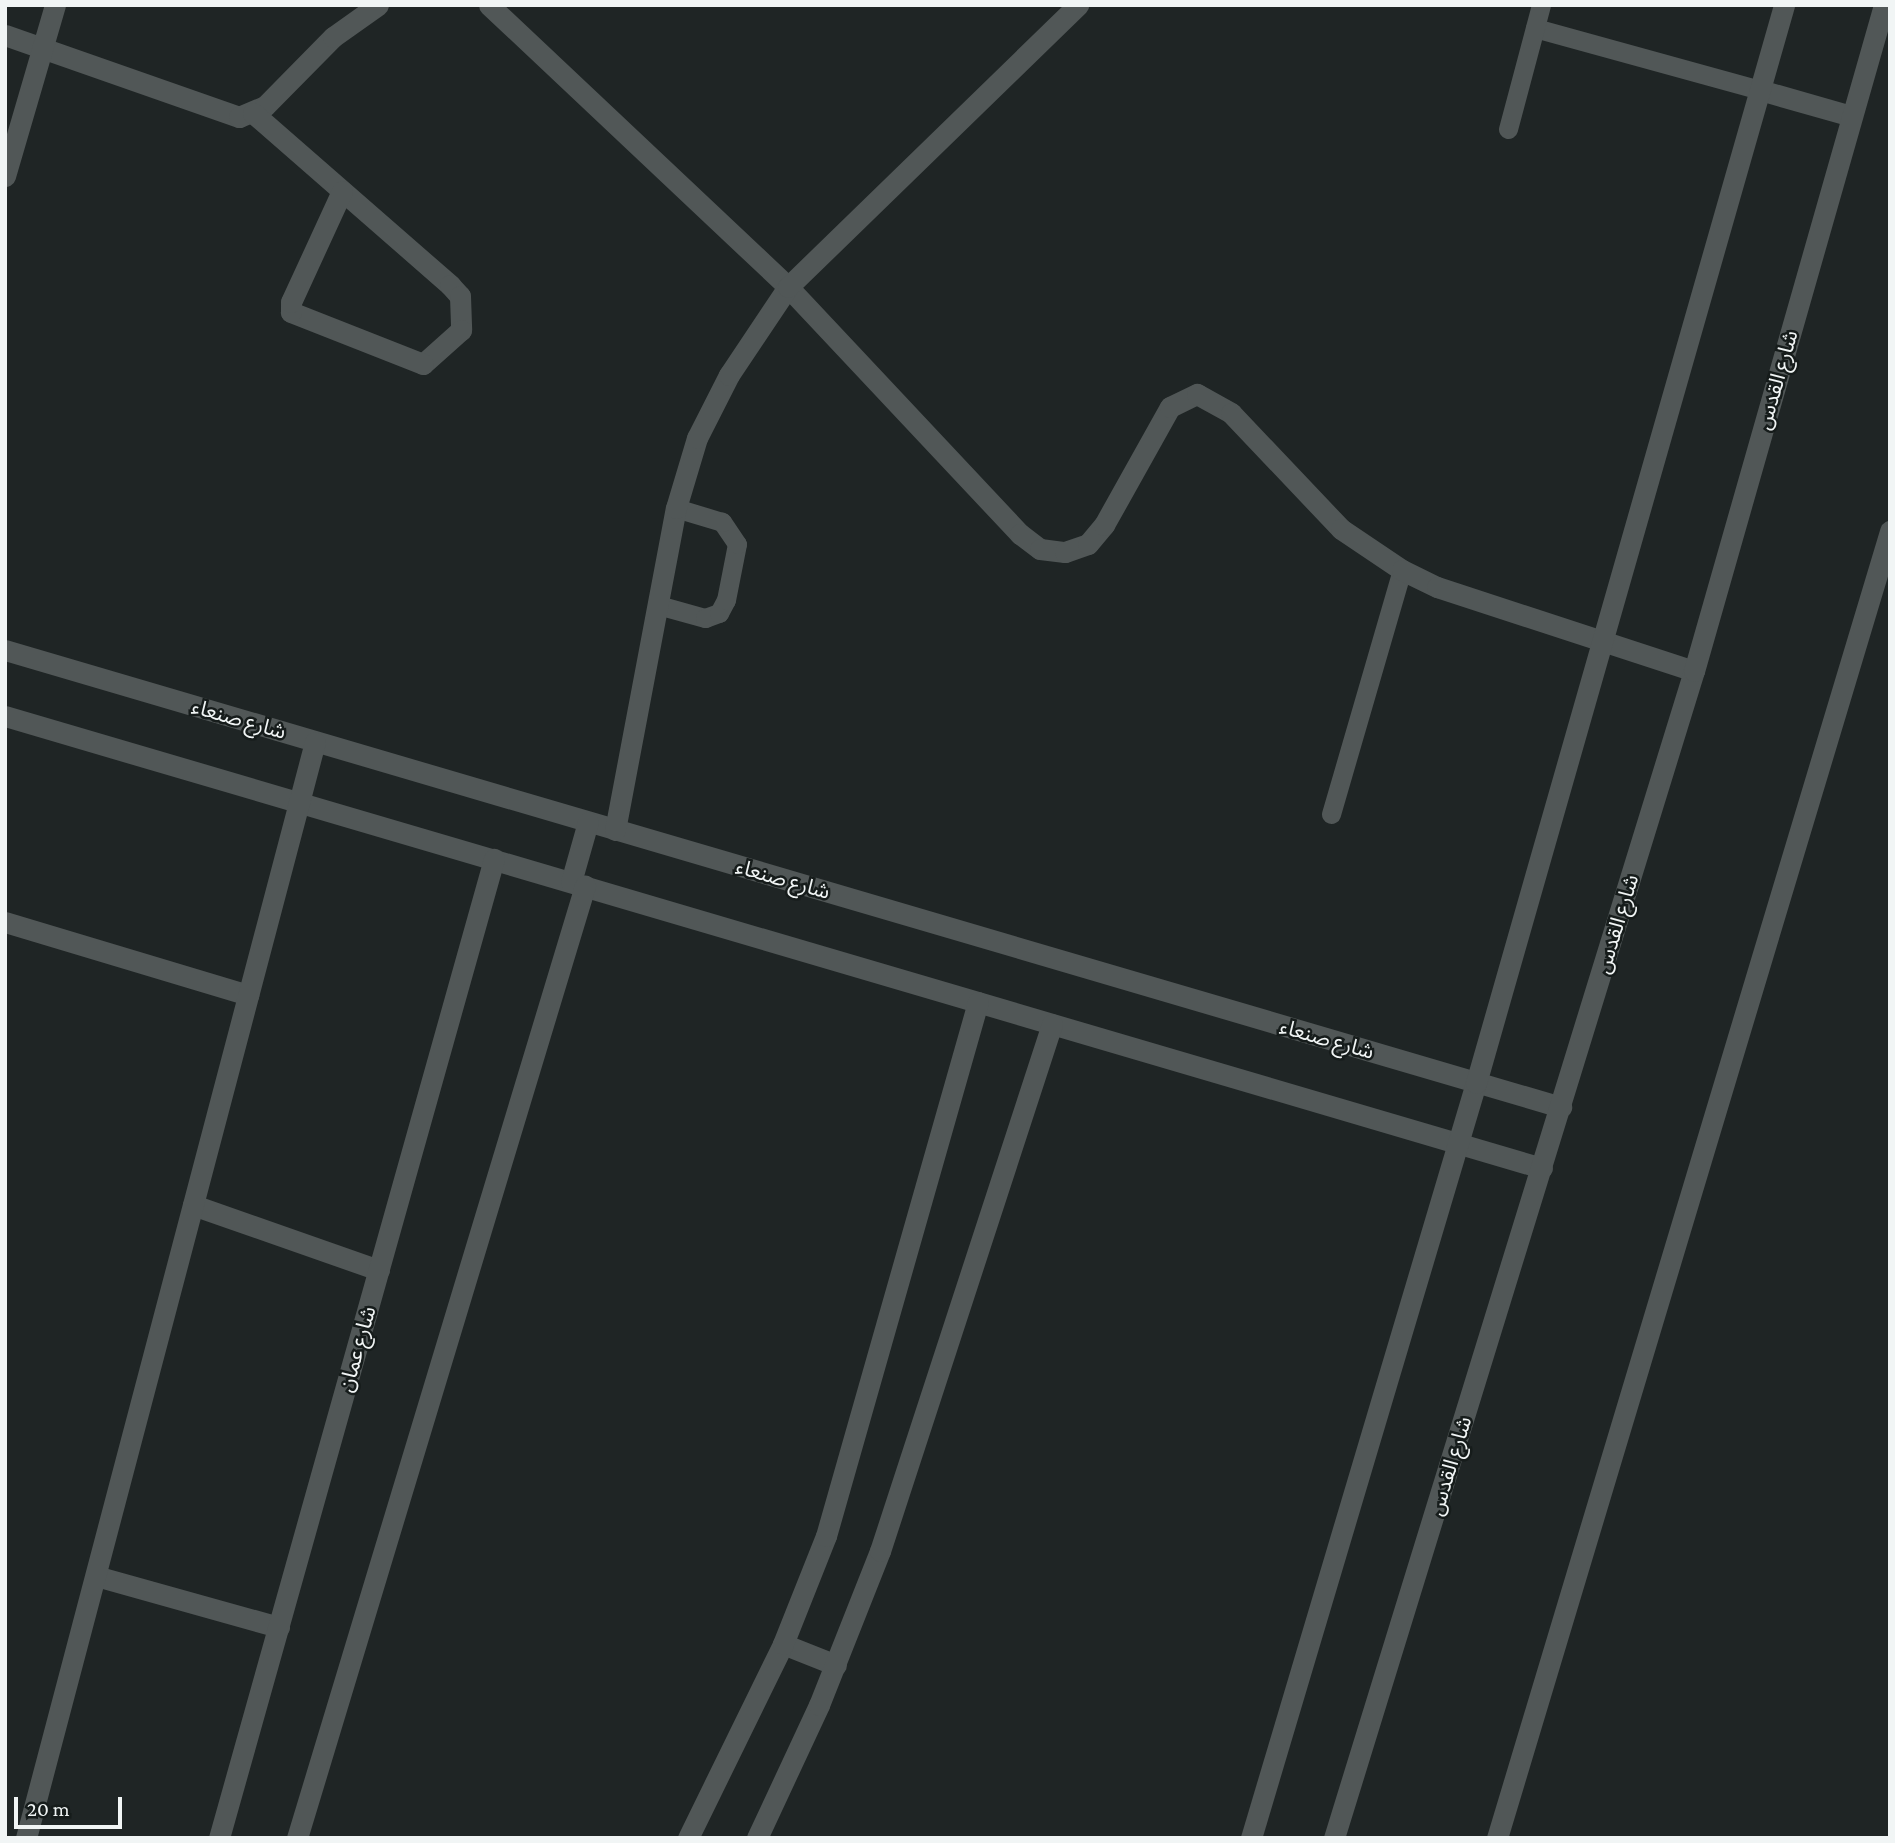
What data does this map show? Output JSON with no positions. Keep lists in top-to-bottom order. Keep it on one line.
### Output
{"streets":{"street":["شارع القدس","شارع صنعاء","شارع عمان"]},"crossings":[["شارع القدس","شارع صنعاء"]],"scale_bar":"20 m"}
